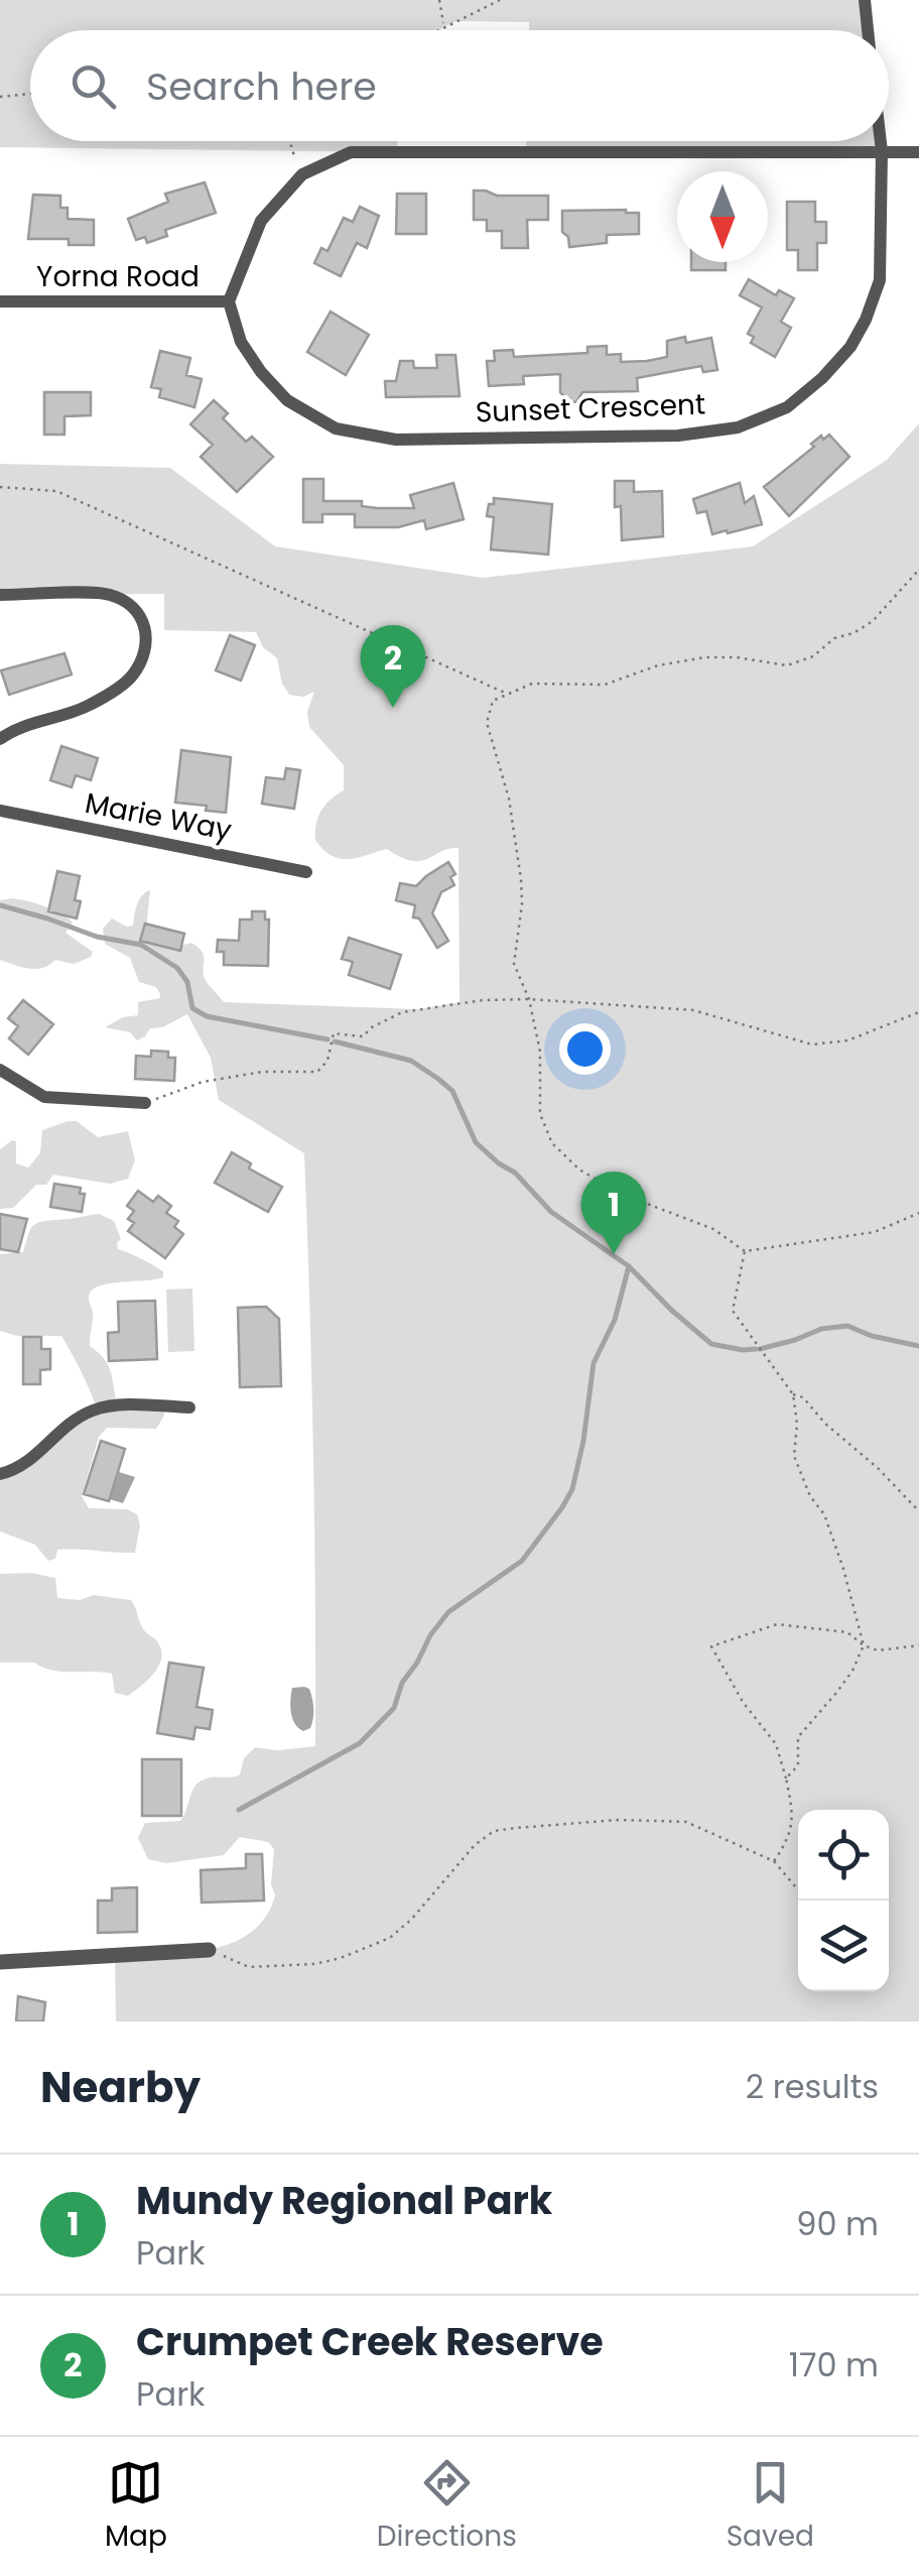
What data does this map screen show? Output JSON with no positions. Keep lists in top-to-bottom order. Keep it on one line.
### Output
{"streets":{"street":["Yorna Road","Sunset Crescent","Marie Way"]},"crossings":[["Yorna Road","Sunset Crescent"]],"north":"bottom","page":{"search":"Search here","pins":["2","1"],"heading":["Nearby","2 results"],"list":[{"mark":"1","name":"Mundy Regional Park","note":"Park","value":"90 m"},{"mark":"2","name":"Crumpet Creek Reserve","note":"Park","value":"170 m"}],"nav":["Map","Directions","Saved"]}}
